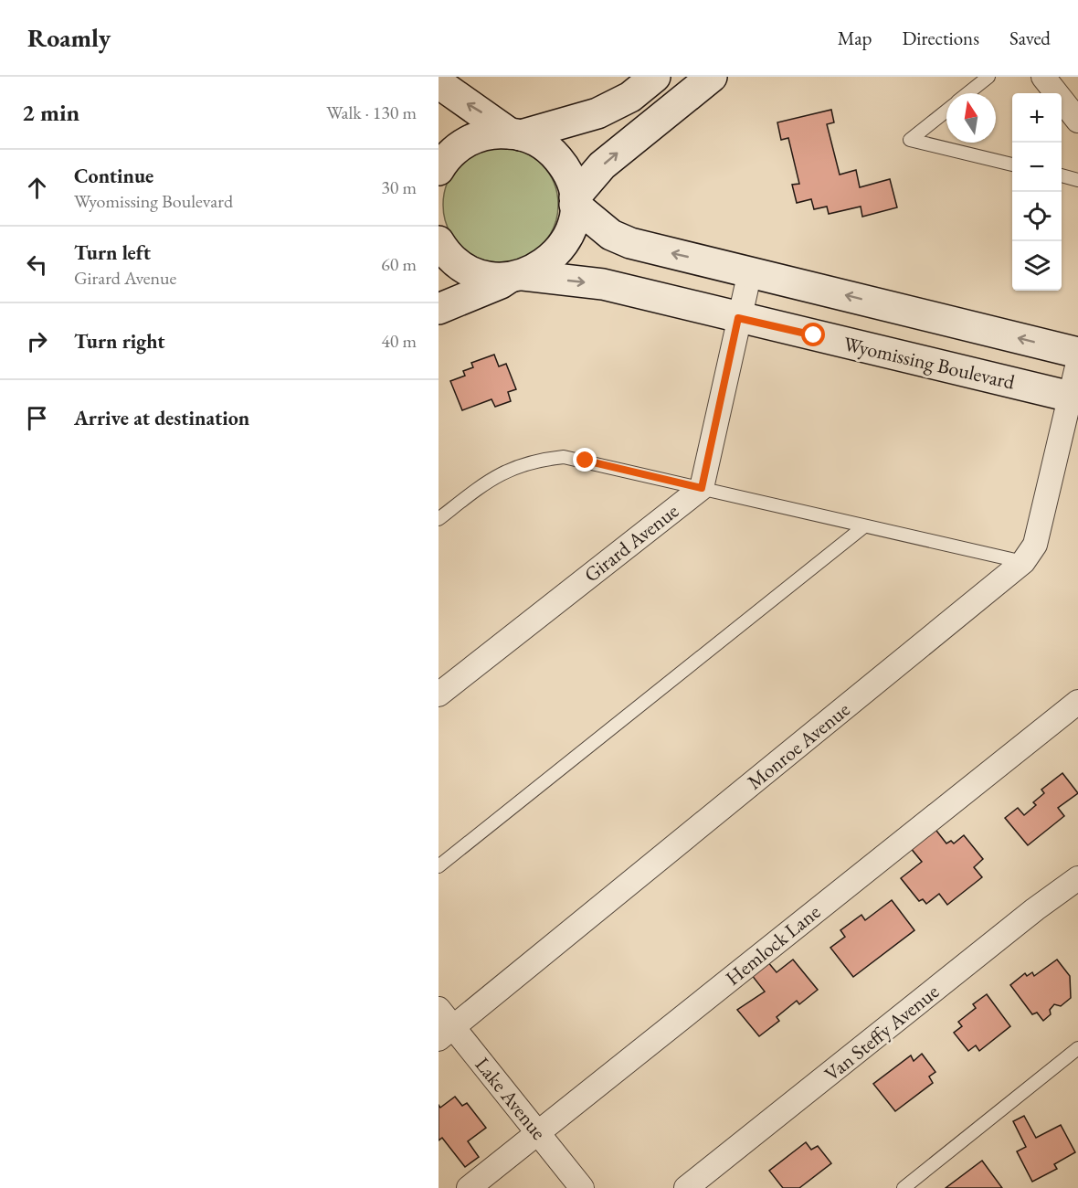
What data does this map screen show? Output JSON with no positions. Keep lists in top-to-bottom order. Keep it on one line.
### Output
{"streets":{"main road":["Wyomissing Boulevard"],"street":["Girard Avenue","Monroe Avenue","Hemlock Lane","Van Steffy Avenue","Lake Avenue"]},"crossings":[["Wyomissing Boulevard","Monroe Avenue"],["Monroe Avenue","Lake Avenue"],["Hemlock Lane","Lake Avenue"]],"north":"top","page":{"header":"Roamly","nav":["Map","Directions","Saved"],"heading":["2 min","Walk · 130 m"],"map_buttons":["+","−"],"list":[["Continue","Wyomissing Boulevard","30 m"],["Turn left","Girard Avenue","60 m"],["Turn right","40 m"],"Arrive at destination"]}}
